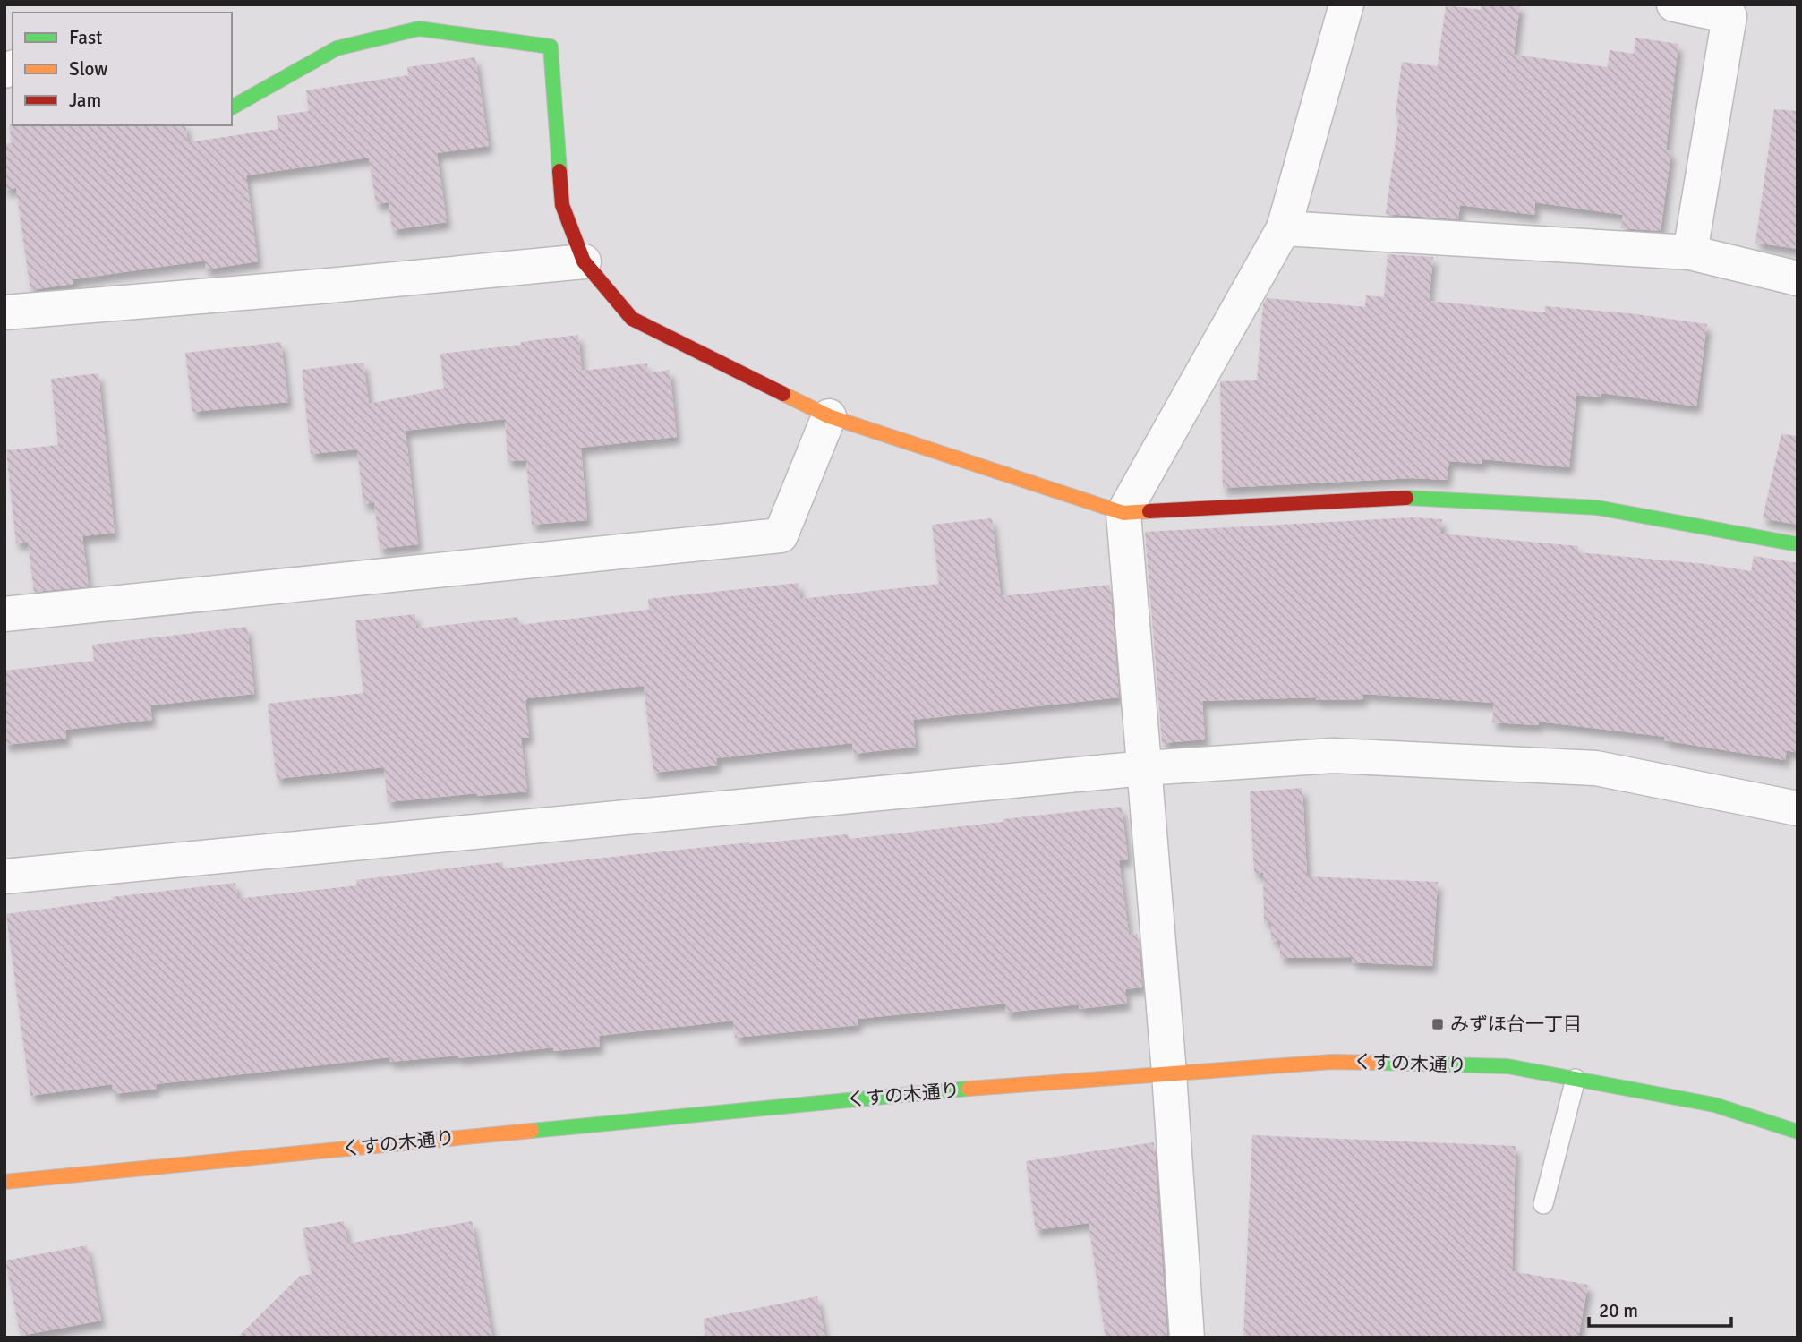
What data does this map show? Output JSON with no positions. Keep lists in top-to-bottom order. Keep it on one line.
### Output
{"streets":{"street":["くすの木通り"]},"places":{"transit":["みずほ台一丁目"]},"legend":["Fast","Slow","Jam"],"scale_bar":"20 m"}
